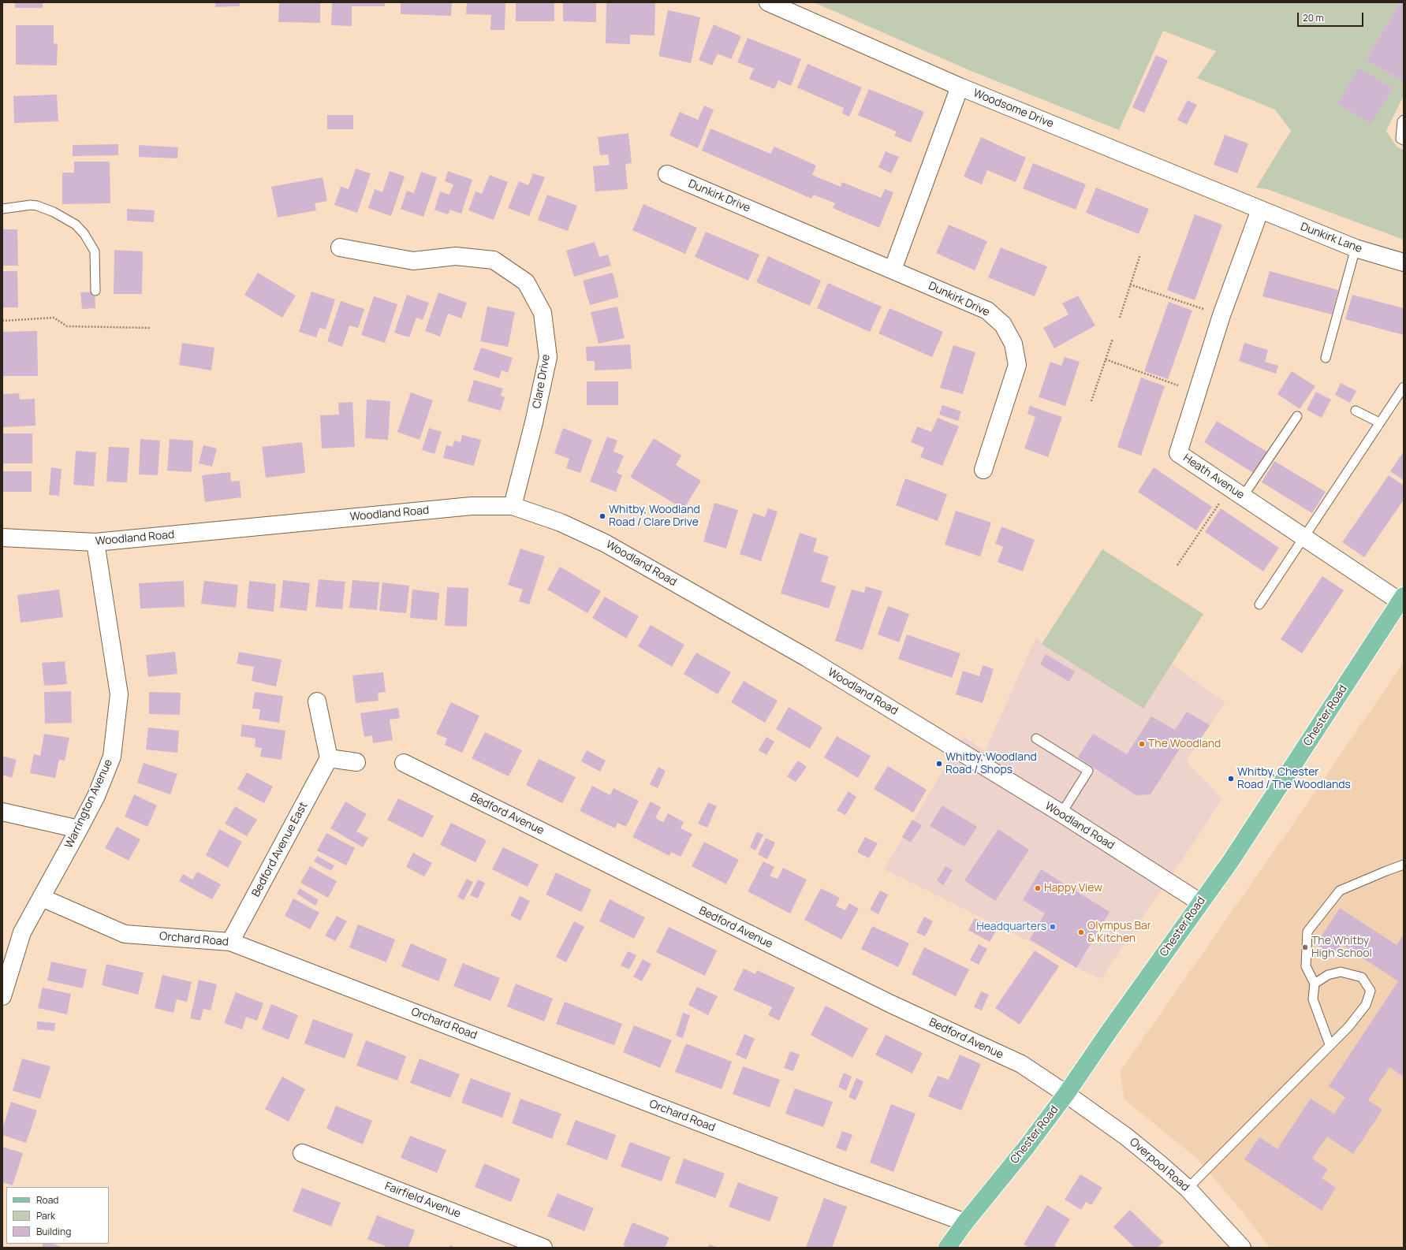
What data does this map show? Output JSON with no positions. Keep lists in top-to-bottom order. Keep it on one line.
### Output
{"streets":{"main road":["Chester Road"],"street":["Woodsome Drive","Dunkirk Drive","Dunkirk Lane","Clare Drive","Heath Avenue","Woodland Road","Warrington Avenue","Bedford Avenue","Bedford Avenue East","Orchard Road","Overpool Road","Fairfield Avenue"]},"crossings":[["Woodsome Drive","Dunkirk Lane"],["Woodsome Drive","Heath Avenue"],["Dunkirk Lane","Heath Avenue"],["Clare Drive","Woodland Road"],["Heath Avenue","Chester Road"],["Woodland Road","Chester Road"],["Woodland Road","Warrington Avenue"],["Chester Road","Bedford Avenue"],["Chester Road","Orchard Road"],["Chester Road","Overpool Road"],["Warrington Avenue","Orchard Road"],["Bedford Avenue","Overpool Road"],["Bedford Avenue East","Orchard Road"]],"places":["Whitby, Woodland Road / Clare Drive","The Woodland","Whitby, Woodland Road / Shops","Whitby, Chester Road / The Woodlands","Happy View","Headquarters","Olympus Bar & Kitchen","The Whitby High School"],"legend":["Road","Park","Building"],"scale_bar":"20 m"}
